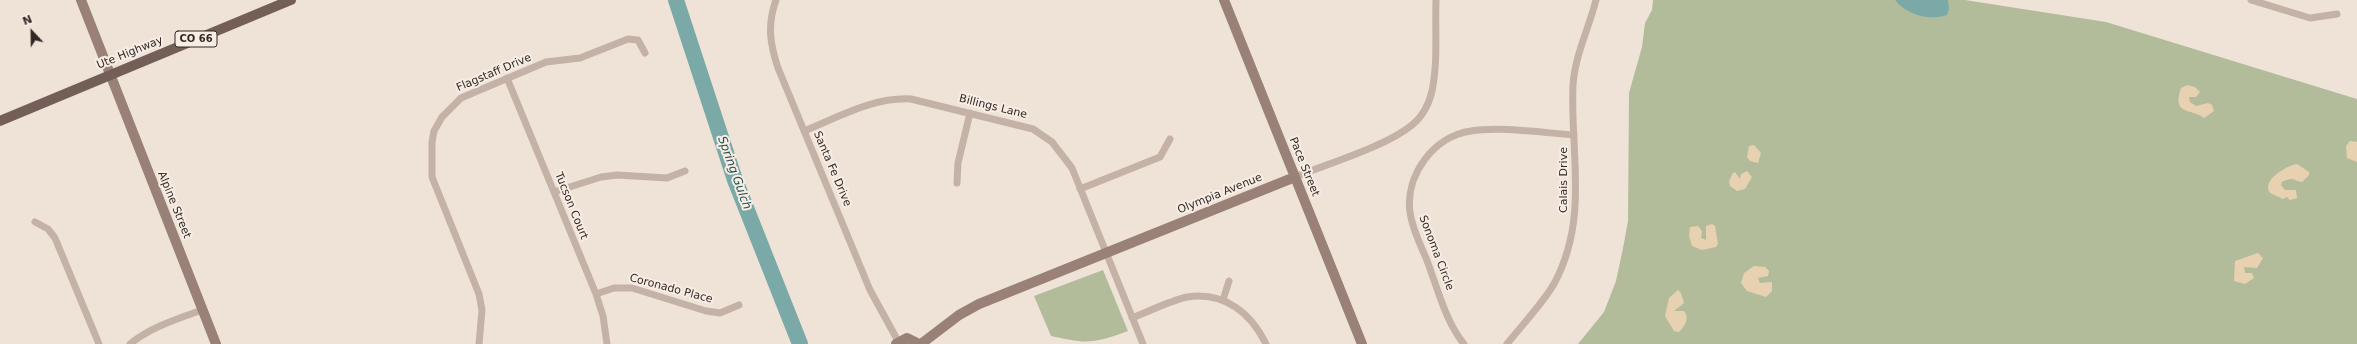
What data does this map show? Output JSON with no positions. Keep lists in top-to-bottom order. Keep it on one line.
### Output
{"streets":{"main road":["CO 66","Ute Highway"],"street":["Flagstaff Drive","Billings Lane","Pace Street","Santa Fe Drive","Calais Drive","Olympia Avenue","Alpine Street","Tucson Court","Sonoma Circle","Coronado Place"]},"crossings":[["Ute Highway","Alpine Street"],["Flagstaff Drive","Tucson Court"],["Billings Lane","Santa Fe Drive"],["Billings Lane","Olympia Avenue"],["Pace Street","Olympia Avenue"],["Calais Drive","Sonoma Circle"],["Tucson Court","Coronado Place"]],"water":["Spring Gulch"],"north":"top"}
